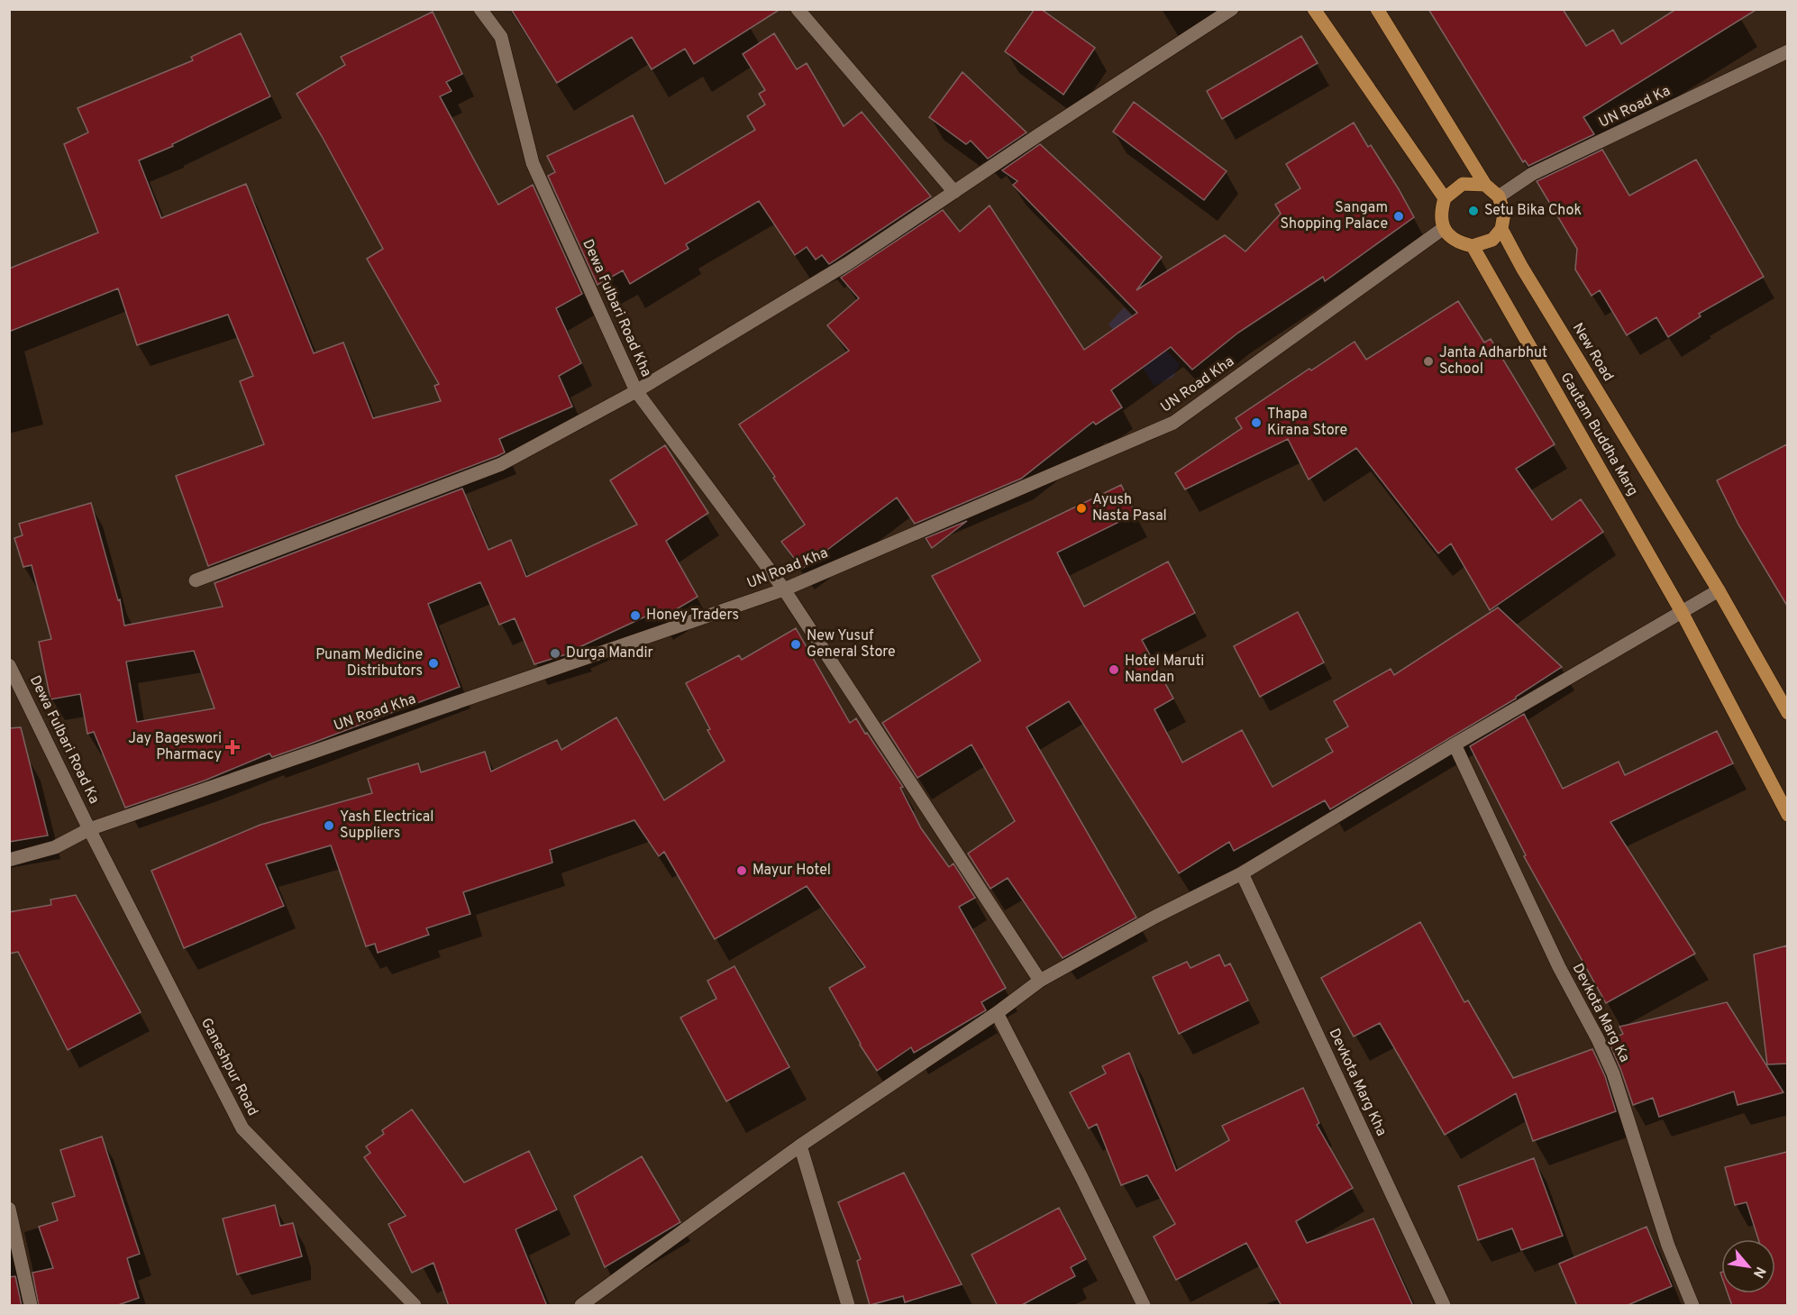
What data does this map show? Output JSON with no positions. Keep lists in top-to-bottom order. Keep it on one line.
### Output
{"streets":{"main road":["New Road","Gautam Buddha Marg"],"street":["UN Road Ka","Dewa Fulbari Road Kha","UN Road Kha","Dewa Fulbari Road Ka","Devkota Marg Ka","Ganeshpur Road","Devkota Marg Kha"]},"crossings":[["UN Road Ka","New Road"],["UN Road Ka","UN Road Kha"],["UN Road Ka","Gautam Buddha Marg"],["Dewa Fulbari Road Kha","UN Road Kha"],["New Road","UN Road Kha"],["New Road","Gautam Buddha Marg"],["UN Road Kha","Gautam Buddha Marg"],["UN Road Kha","Dewa Fulbari Road Ka"],["UN Road Kha","Ganeshpur Road"],["Dewa Fulbari Road Ka","Ganeshpur Road"]],"places":{"other":["Setu Bika Chok","Sangam Shopping Palace","Janta Adharbhut School","Thapa Kirana Store","Ayush Nasta Pasal","Honey Traders","New Yusuf General Store","Durga Mandir","Punam Medicine Distributors","Hotel Maruti Nandan","Yash Electrical Suppliers","Mayur Hotel"],"health":["Jay Bageswori Pharmacy"]},"north":"bottom right"}
